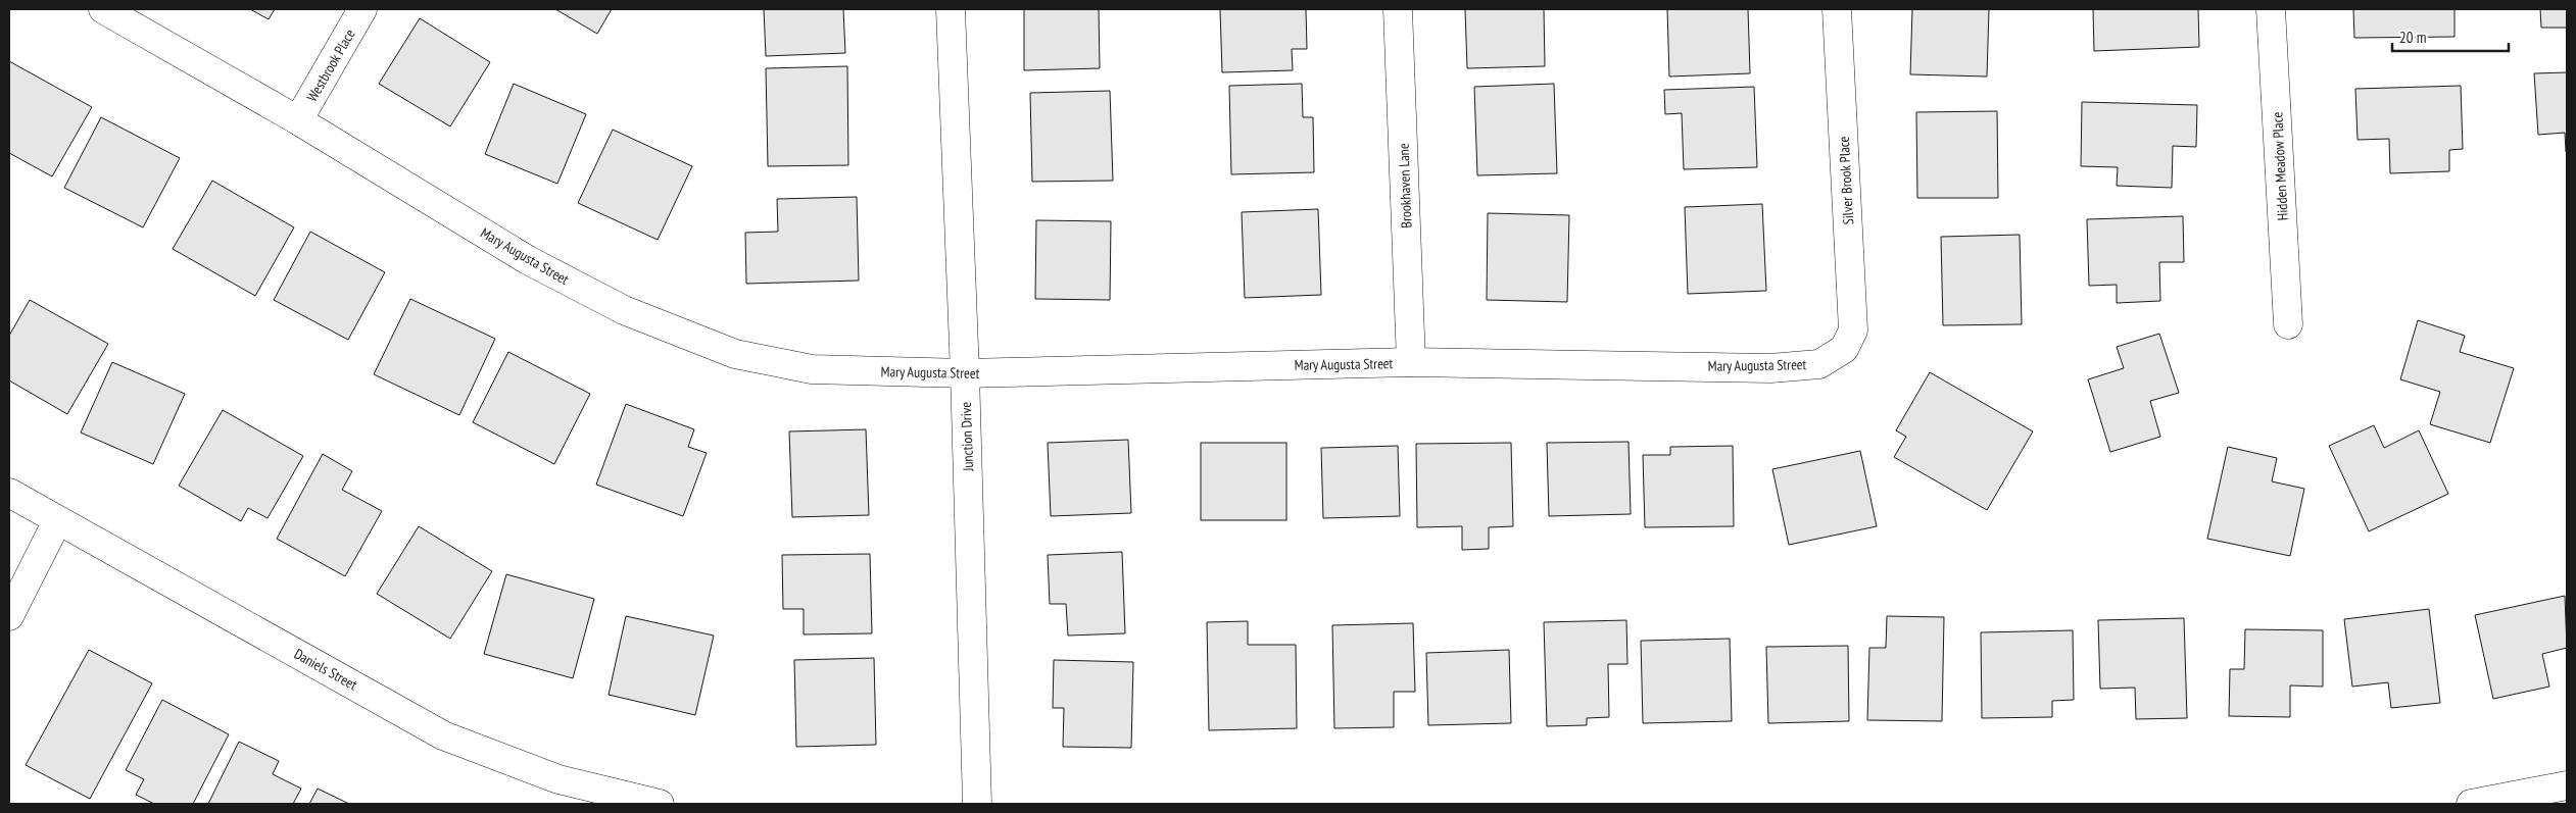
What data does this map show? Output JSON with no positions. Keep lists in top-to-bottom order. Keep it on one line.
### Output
{"streets":{"street":["Westbrook Place","Hidden Meadow Place","Silver Brook Place","Brookhaven Lane","Mary Augusta Street","Junction Drive","Daniels Street"]},"crossings":[["Westbrook Place","Mary Augusta Street"],["Silver Brook Place","Mary Augusta Street"],["Brookhaven Lane","Mary Augusta Street"],["Mary Augusta Street","Junction Drive"]],"scale_bar":"20 m"}
